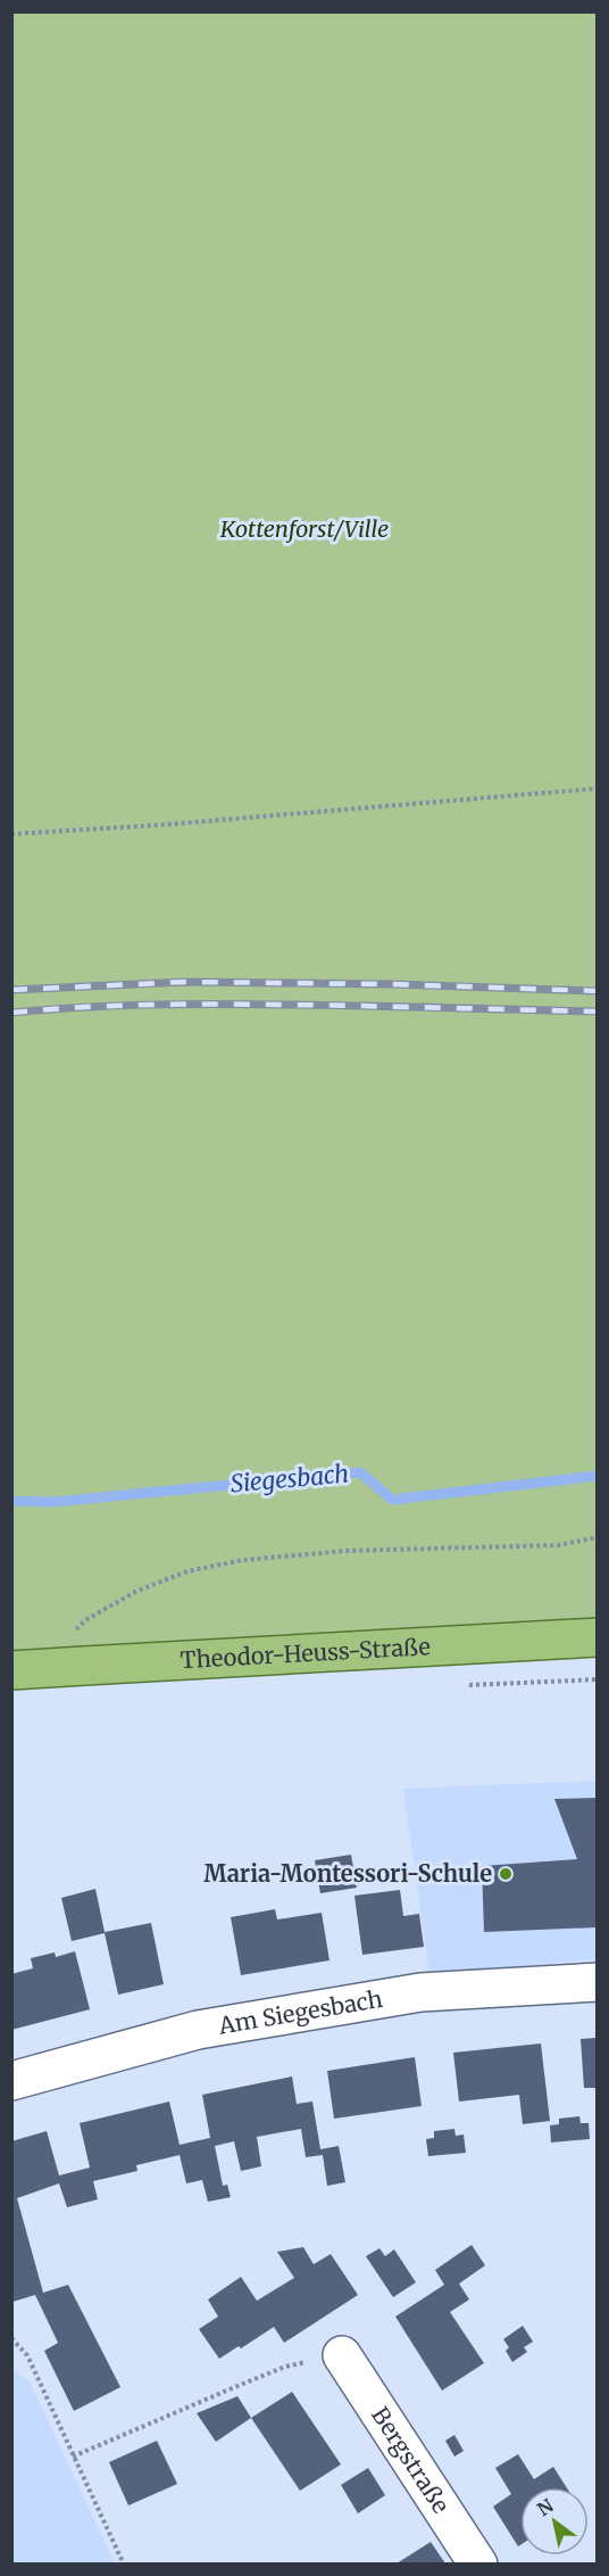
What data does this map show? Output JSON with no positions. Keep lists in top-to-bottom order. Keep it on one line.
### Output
{"streets":{"main road":["Theodor-Heuss-Straße"],"street":["Am Siegesbach","Bergstraße"]},"water":["Siegesbach"],"parks":["Kottenforst/Ville"],"places":["Maria-Montessori-Schule"],"north":"top left"}
